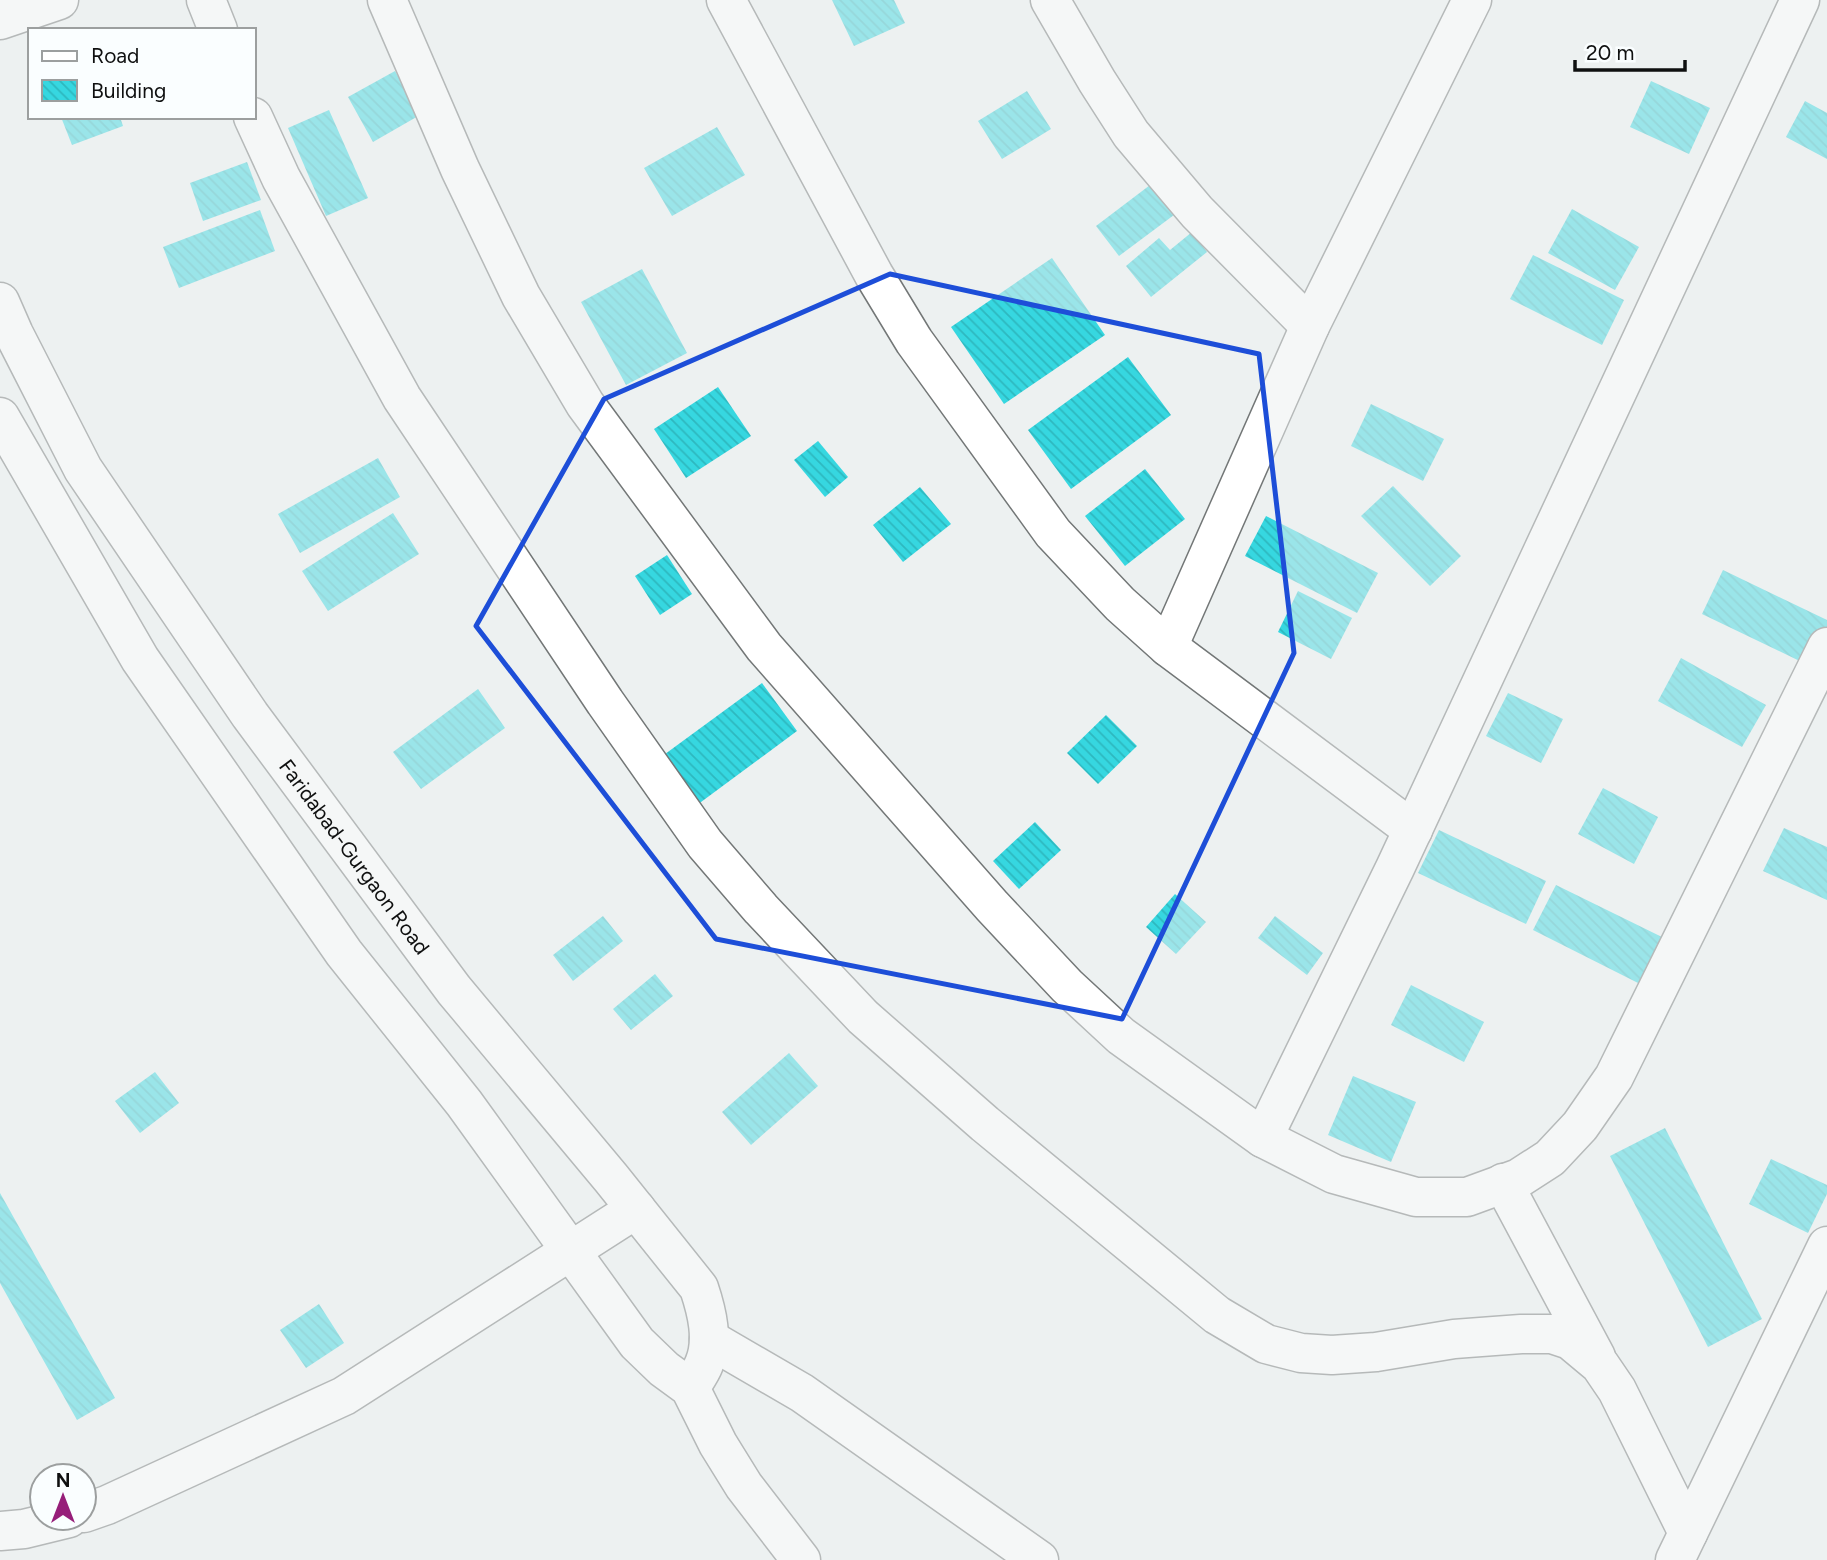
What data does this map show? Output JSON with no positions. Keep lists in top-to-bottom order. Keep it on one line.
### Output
{"streets":{"street":["Faridabad-Gurgaon Road"]},"legend":["Road","Building"],"scale_bar":"20 m","north":"top"}
